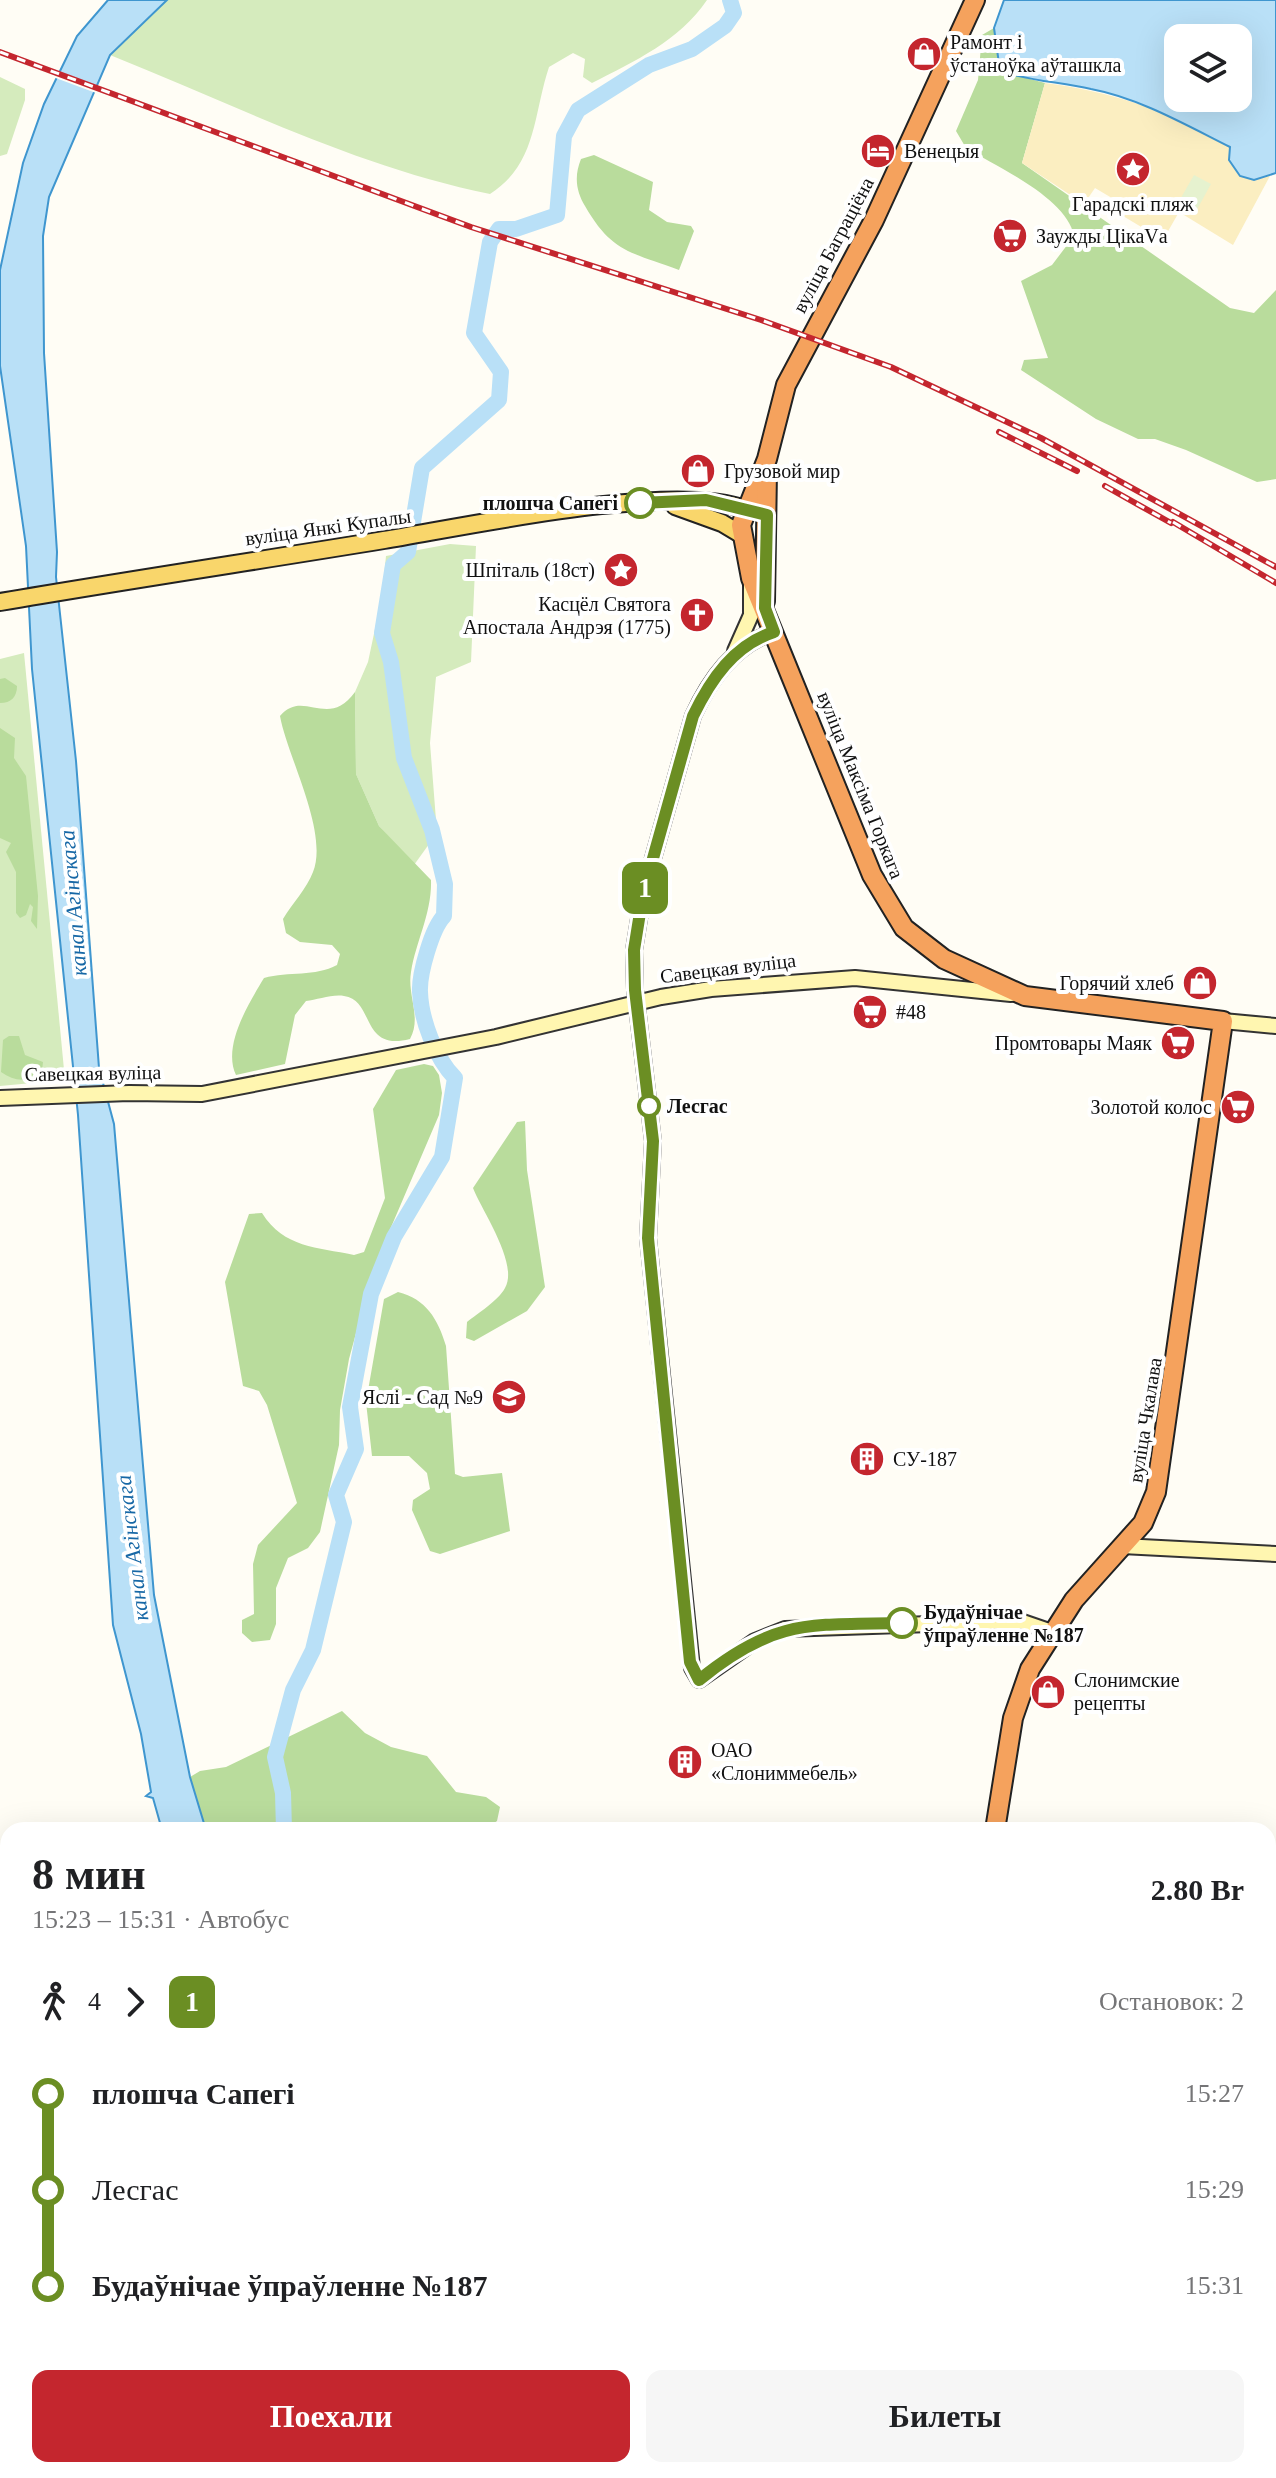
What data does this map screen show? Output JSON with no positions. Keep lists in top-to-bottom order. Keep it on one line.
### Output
{"streets":{"highway":["вуліца Баграціёна","вуліца Максіма Горкага","Савецкая вуліца","вуліца Чкалава"],"main road":["вуліца Янкі Купалы"]},"crossings":[["вуліца Баграціёна","вуліца Максіма Горкага"],["вуліца Янкі Купалы","вуліца Максіма Горкага"],["вуліца Максіма Горкага","Савецкая вуліца"],["Савецкая вуліца","вуліца Чкалава"]],"water":["канал Агінскага"],"places":{"shop":["Рамонт і ўстаноўка аўташкла","Грузовой мир","Горячий хлеб","Слонимские рецепты"],"hotel":["Венецыя"],"place":["Гарадскі пляж","Шпіталь (18ст)"],"supermarket":["Заужды ЦікаVа","#48","Промтовары Маяк","Золотой колос"],"other":["плошча Сапегі","Лесгас","Будаўнічае ўпраўленне №187"],"church":["Касцёл Святога Апостала Андрэя (1775)"],"school or university":["Яслі - Сад №9"],"building":["СУ-187","ОАО «Слониммебель»"]},"lines":["bus line 1"],"page":{"on_map":"1","heading":["8 мин","15:23 – 15:31 · Автобус","2.80 Br"],"legs":["4","1","Остановок: 2"],"list":[{"name":"плошча Сапегі","value":"15:27"},{"name":"Лесгас","value":"15:29"},{"name":"Будаўнічае ўпраўленне №187","value":"15:31"}],"buttons":["Поехали","Билеты"]}}
